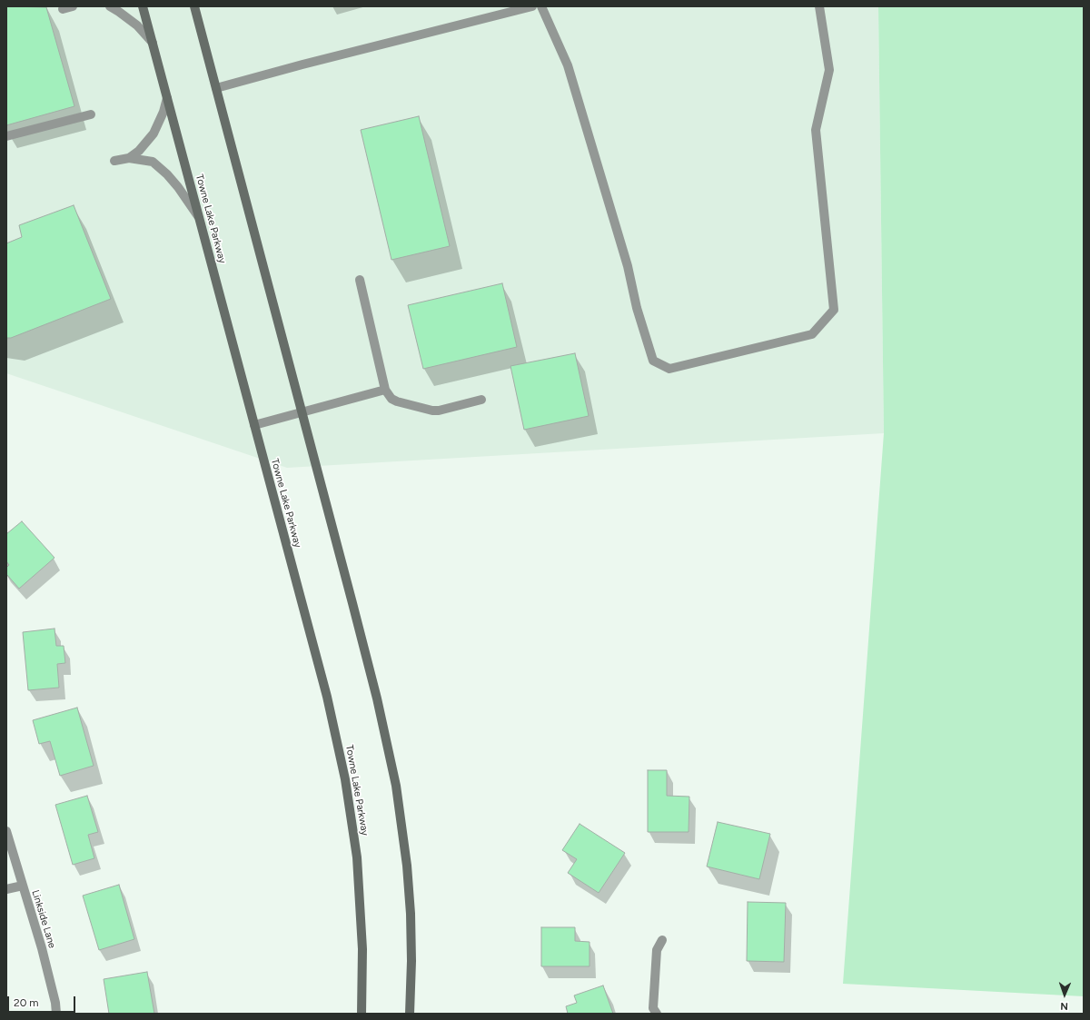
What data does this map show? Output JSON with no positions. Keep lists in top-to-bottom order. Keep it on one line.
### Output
{"streets":{"main road":["Towne Lake Parkway"],"street":["Linkside Lane"]},"scale_bar":"20 m","north":"bottom"}
